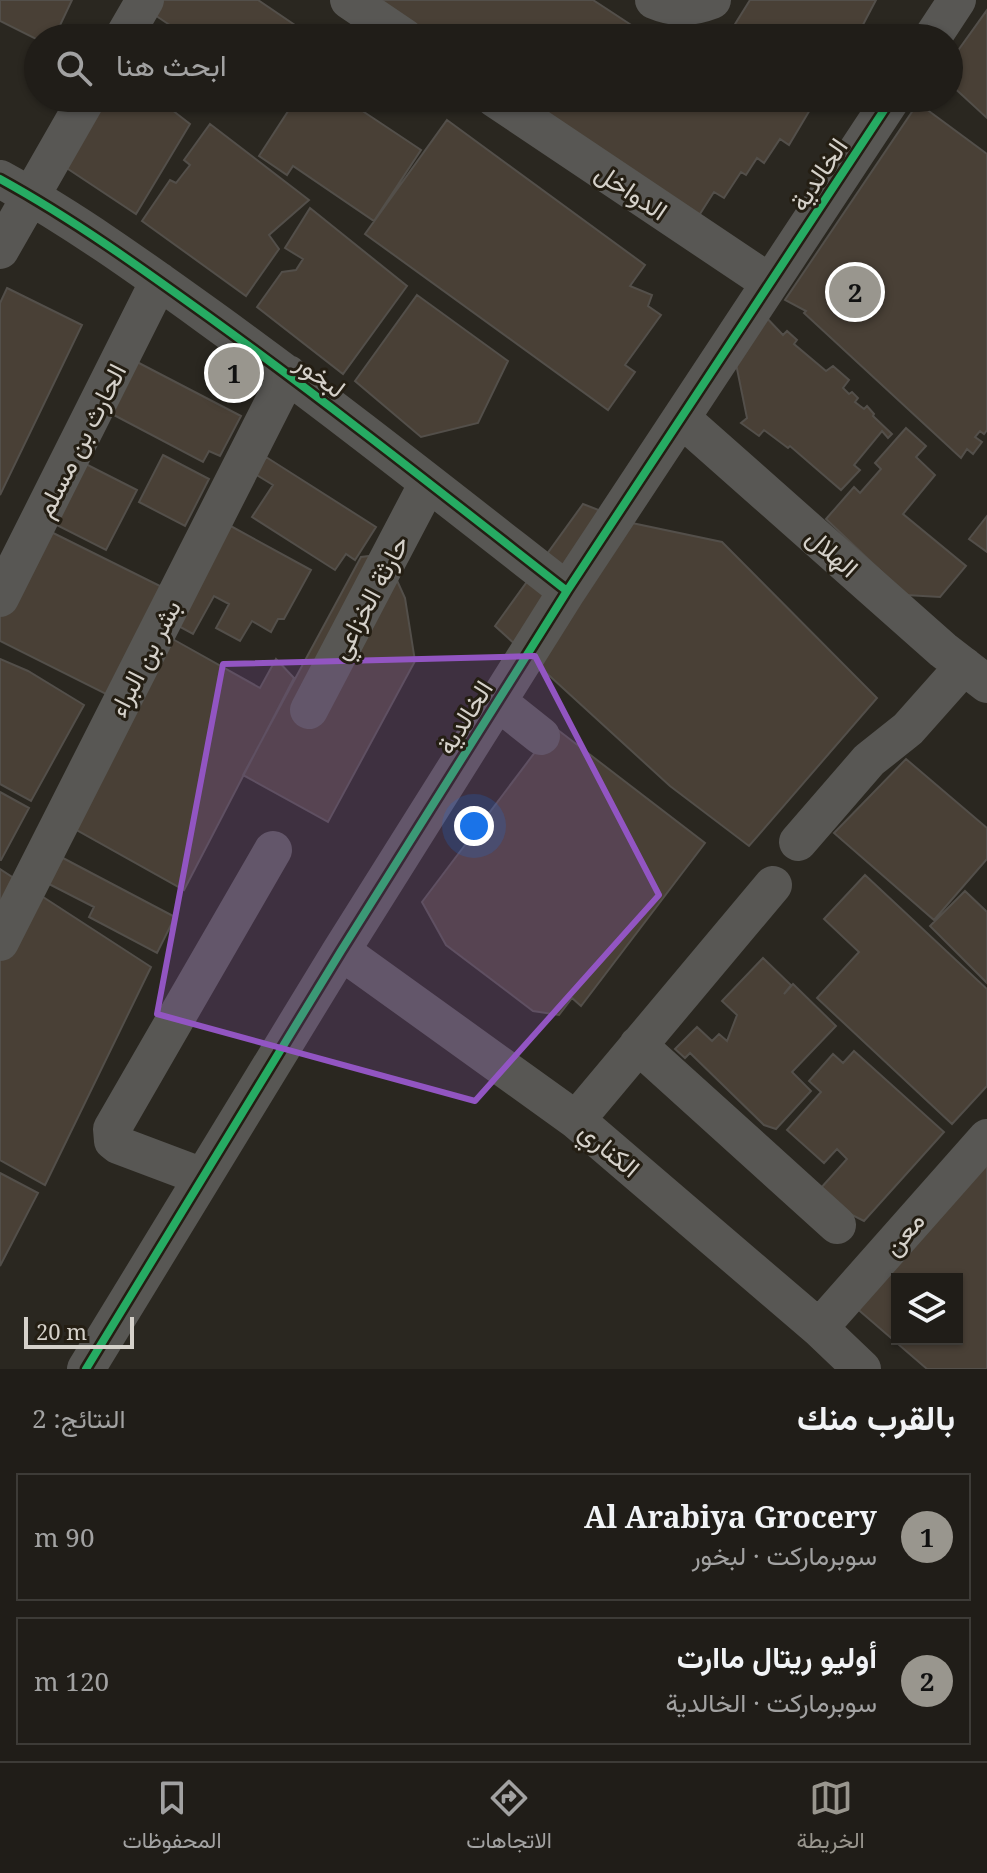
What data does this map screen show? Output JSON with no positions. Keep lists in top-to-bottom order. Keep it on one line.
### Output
{"streets":{"street":["الخالدية","الدواخل","لبخور","الحارث بن مسلم","الهلال","حارثة الخزاعي","بشر بن البراء","الكناري","معن"]},"crossings":[["الخالدية","الدواخل"],["الخالدية","لبخور"],["الخالدية","الهلال"],["الخالدية","الكناري"],["لبخور","الحارث بن مسلم"],["لبخور","حارثة الخزاعي"],["لبخور","بشر بن البراء"],["الكناري","معن"]],"scale_bar":"20 m","page":{"search":"ابحث هنا","pins":["2","1"],"scale":"20 m","heading":["بالقرب منك","النتائج: 2"],"list":[{"mark":"1","name":"Al Arabiya Grocery","note":"سوبرماركت · لبخور","value":"90 m"},{"mark":"2","name":"أوليو ريتال ماارت","note":"سوبرماركت · الخالدية","value":"120 m"}],"nav":["الخريطة","الاتجاهات","المحفوظات"]}}
